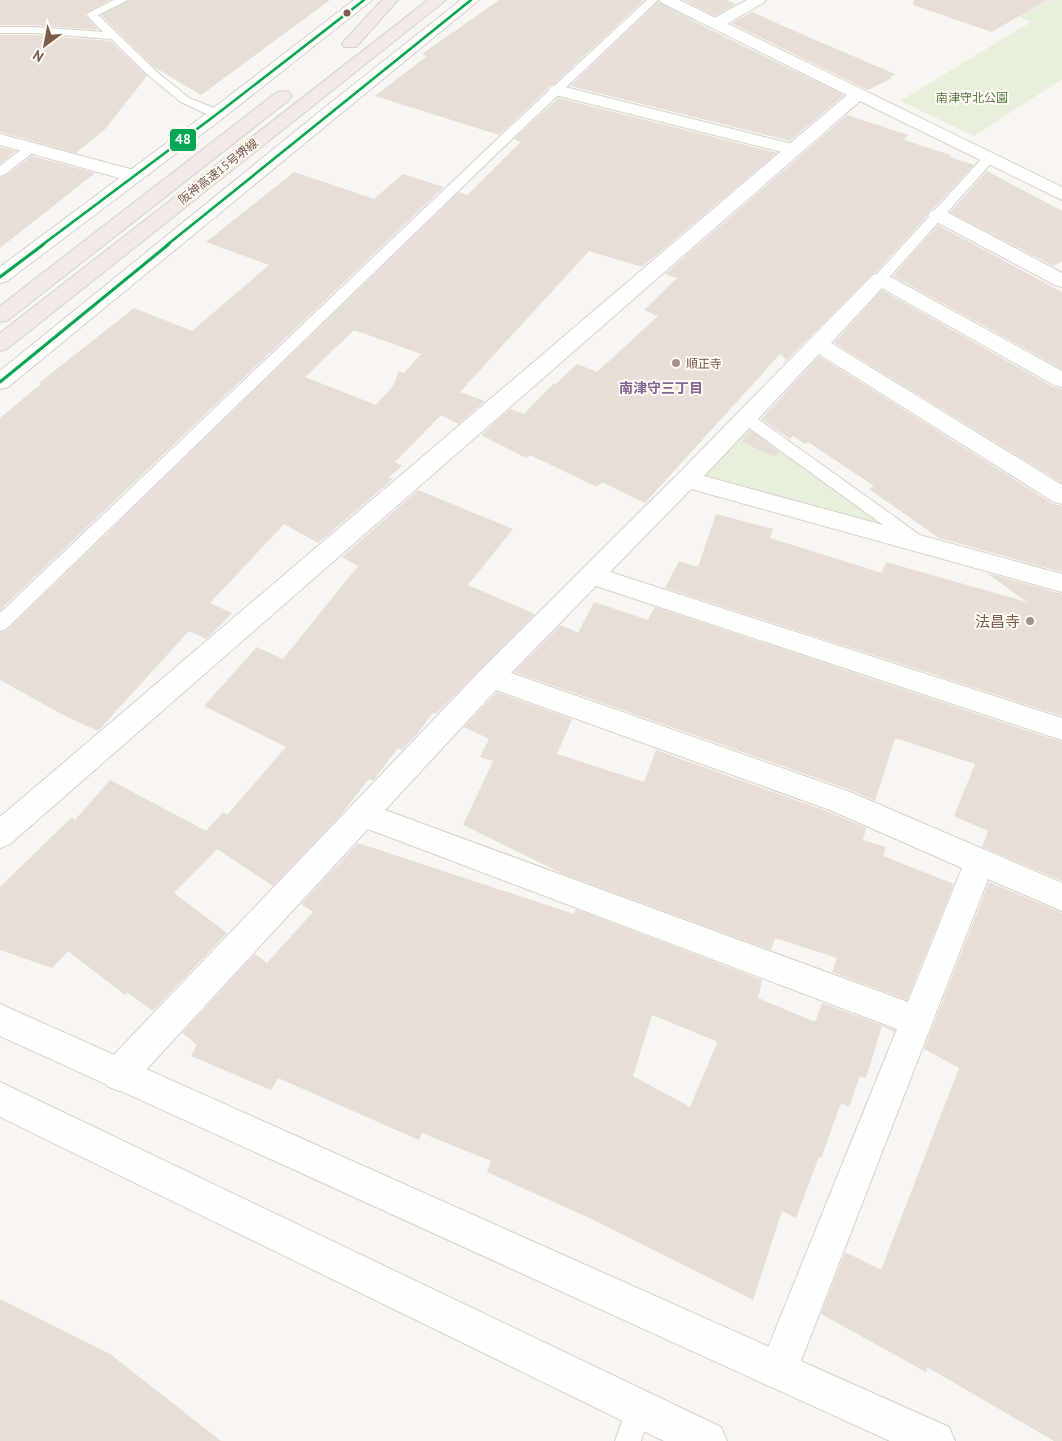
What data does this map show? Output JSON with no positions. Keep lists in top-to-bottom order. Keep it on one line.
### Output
{"streets":{"highway":["阪神高速15号堺線"]},"districts":["南津守三丁目"],"parks":["南津守北公園"],"places":["順正寺","法昌寺"],"lines":["transit line 48"],"north":"bottom left"}
